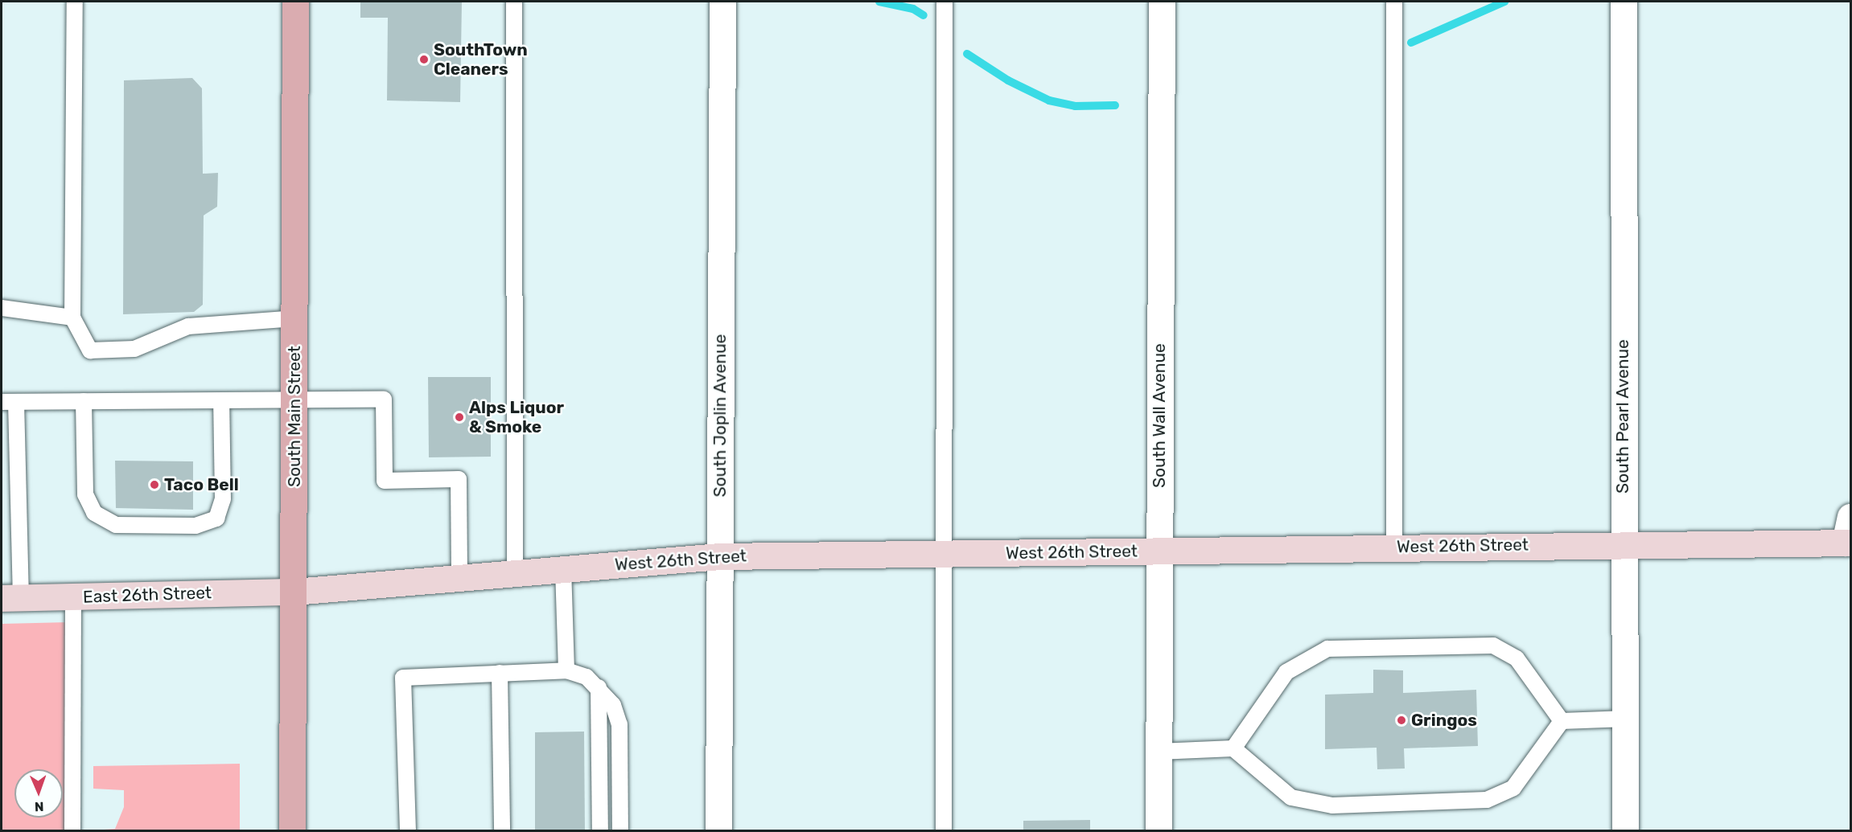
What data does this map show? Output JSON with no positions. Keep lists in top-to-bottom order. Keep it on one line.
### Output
{"streets":{"main road":["South Main Street","West 26th Street","East 26th Street"],"street":["South Joplin Avenue","South Wall Avenue","South Pearl Avenue"]},"crossings":[["South Joplin Avenue","West 26th Street"],["South Wall Avenue","West 26th Street"],["South Main Street","West 26th Street"],["South Main Street","East 26th Street"],["South Pearl Avenue","West 26th Street"],["West 26th Street","East 26th Street"]],"places":["SouthTown Cleaners","Alps Liquor & Smoke","Taco Bell","Gringos"],"north":"bottom"}
